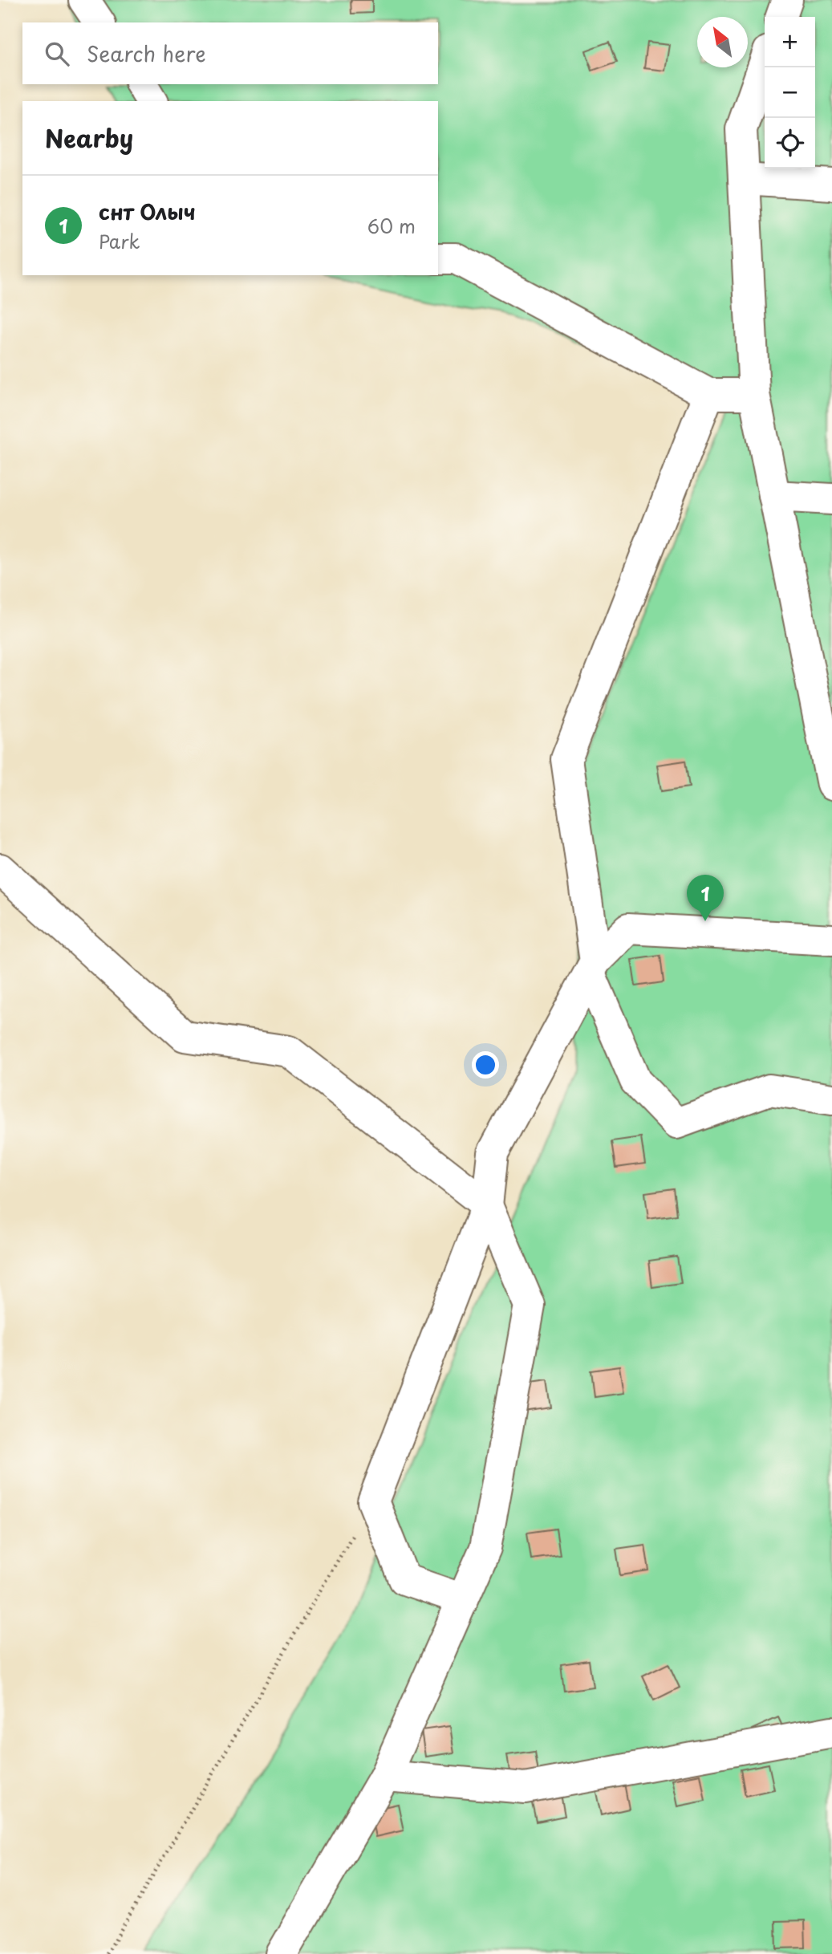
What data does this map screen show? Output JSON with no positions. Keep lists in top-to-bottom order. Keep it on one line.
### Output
{"north":"top left","page":{"map_buttons":["+","−"],"search":"Search here","heading":"Nearby","list":[{"mark":"1","name":"снт Олыч","note":"Park","value":"60 m"}],"pins":"1"}}
